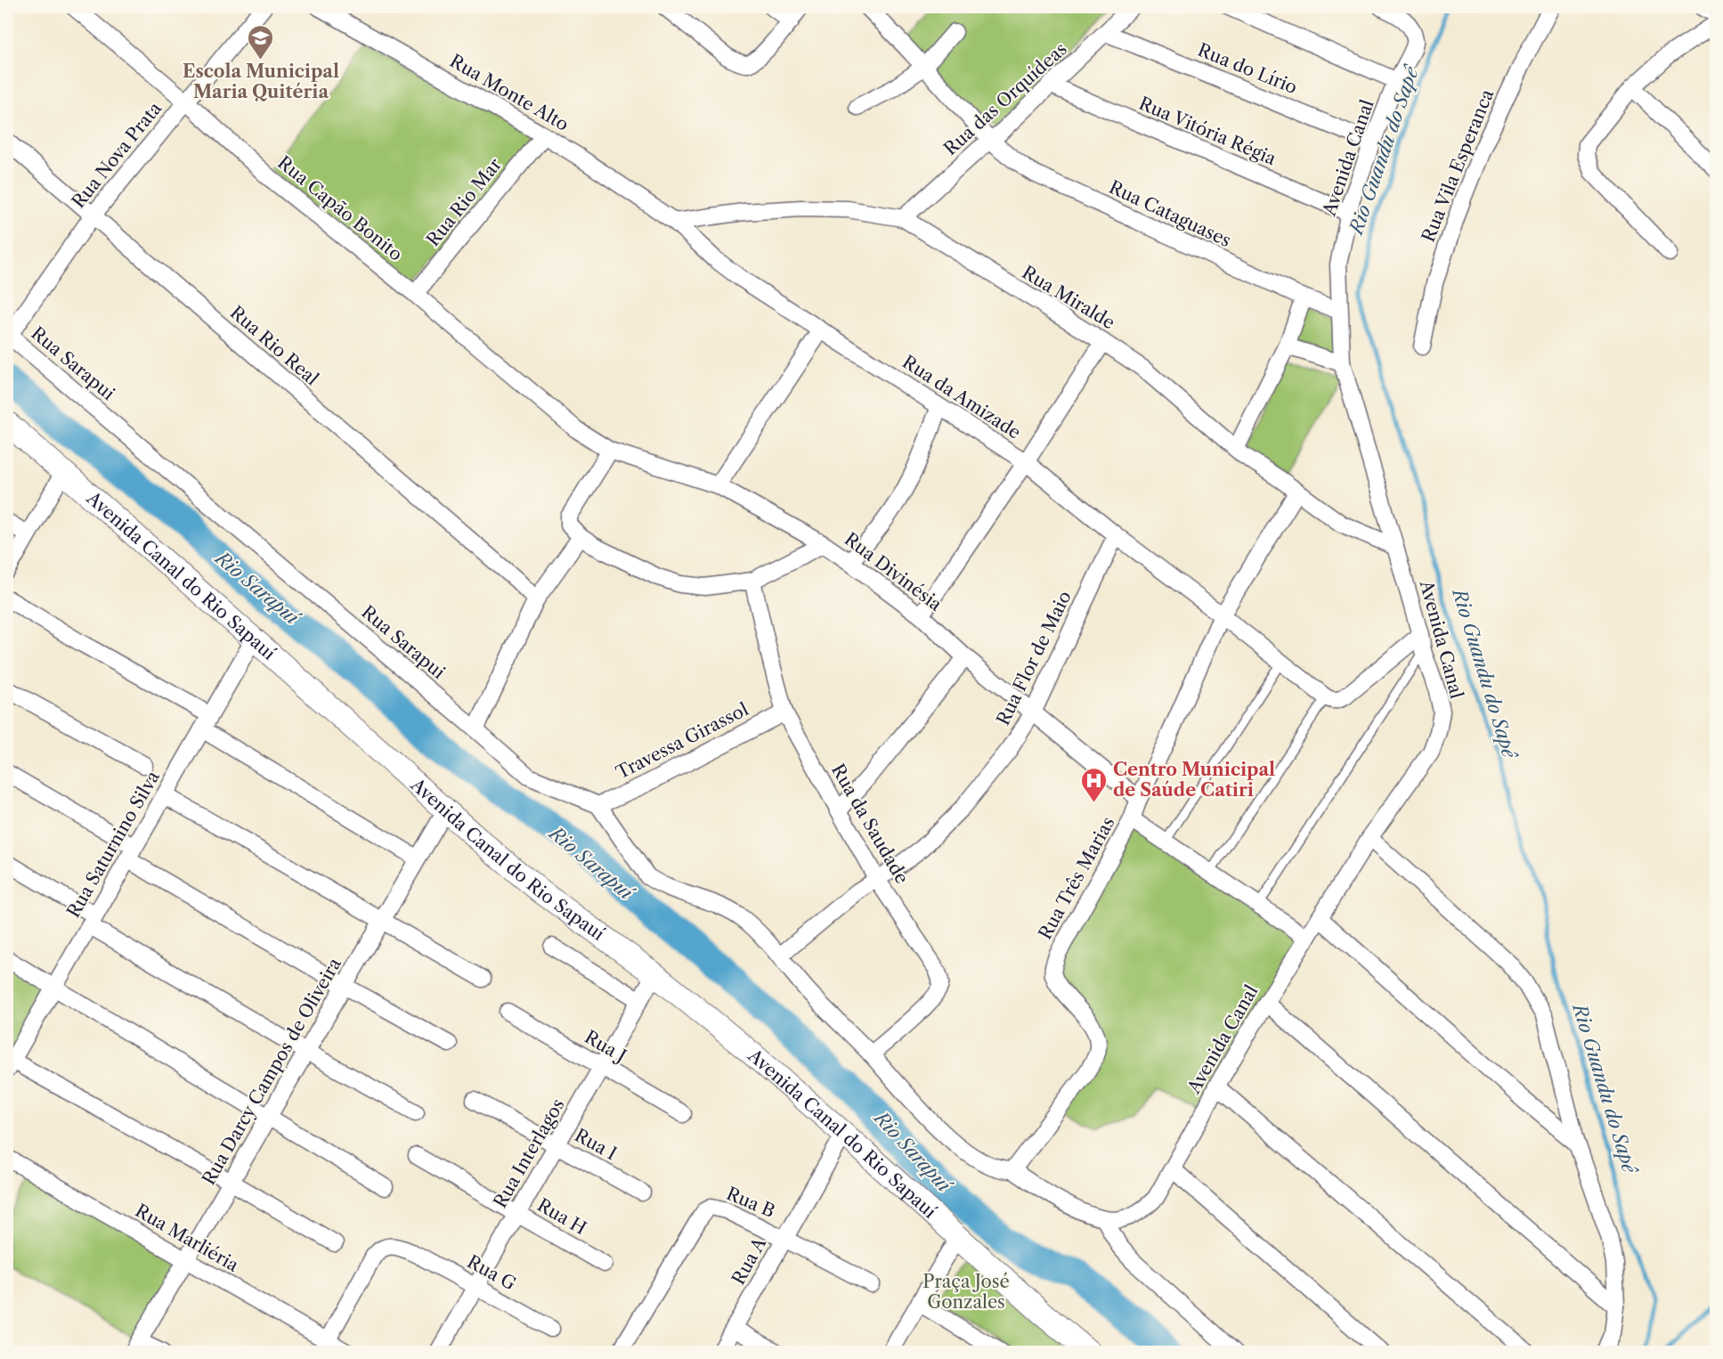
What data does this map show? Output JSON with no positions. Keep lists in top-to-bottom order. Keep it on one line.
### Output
{"streets":{"street":["Rua do Lírio","Rua Monte Alto","Rua das Orquídeas","Rua Vitória Régia","Rua Nova Prata","Avenida Canal","Rua Vila Esperanca","Rua Rio Mar","Rua Capão Bonito","Rua Cataguases","Rua Miralde","Rua Rio Real","Rua Sarapui","Rua da Amizade","Rua Divinésia","Avenida Canal do Rio Sapauí","Rua Flor de Maio","Travessa Girassol","Rua da Saudade","Rua Saturnino Silva","Rua Três Marias","Rua J","Rua Darcy Campos de Oliveira","Rua I","Rua Interlagos","Rua B","Rua H","Rua Marliéria","Rua A","Rua G"]},"crossings":[["Rua do Lírio","Rua das Orquídeas"],["Rua do Lírio","Avenida Canal"],["Rua Monte Alto","Rua Rio Mar"],["Rua Monte Alto","Rua Miralde"],["Rua Monte Alto","Rua da Amizade"],["Rua das Orquídeas","Rua Vitória Régia"],["Rua das Orquídeas","Rua Cataguases"],["Rua das Orquídeas","Rua Miralde"],["Rua Vitória Régia","Avenida Canal"],["Rua Nova Prata","Rua Capão Bonito"],["Rua Nova Prata","Rua Rio Real"],["Rua Nova Prata","Rua Sarapui"],["Avenida Canal","Rua Cataguases"],["Avenida Canal","Rua Miralde"],["Rua Rio Mar","Rua Capão Bonito"],["Rua Capão Bonito","Rua Divinésia"],["Rua Miralde","Rua da Amizade"],["Rua Miralde","Rua Três Marias"],["Rua Sarapui","Travessa Girassol"],["Rua da Amizade","Rua Flor de Maio"],["Rua da Amizade","Rua Três Marias"],["Rua Divinésia","Rua Flor de Maio"],["Rua Divinésia","Rua Três Marias"],["Avenida Canal do Rio Sapauí","Rua Saturnino Silva"],["Avenida Canal do Rio Sapauí","Rua Darcy Campos de Oliveira"],["Avenida Canal do Rio Sapauí","Rua Interlagos"],["Avenida Canal do Rio Sapauí","Rua A"],["Rua Flor de Maio","Rua da Saudade"],["Travessa Girassol","Rua da Saudade"],["Rua J","Rua Interlagos"],["Rua Darcy Campos de Oliveira","Rua Marliéria"],["Rua I","Rua Interlagos"],["Rua Interlagos","Rua H"],["Rua Interlagos","Rua G"],["Rua B","Rua A"],["Rua Marliéria","Rua G"]],"water":["Rio Guandu do Sapê","Rio Sarapuí"],"parks":["Praça José Gonzales"],"places":{"school or university":["Escola Municipal Maria Quitéria"],"hospital":["Centro Municipal de Saúde Catiri"]}}
